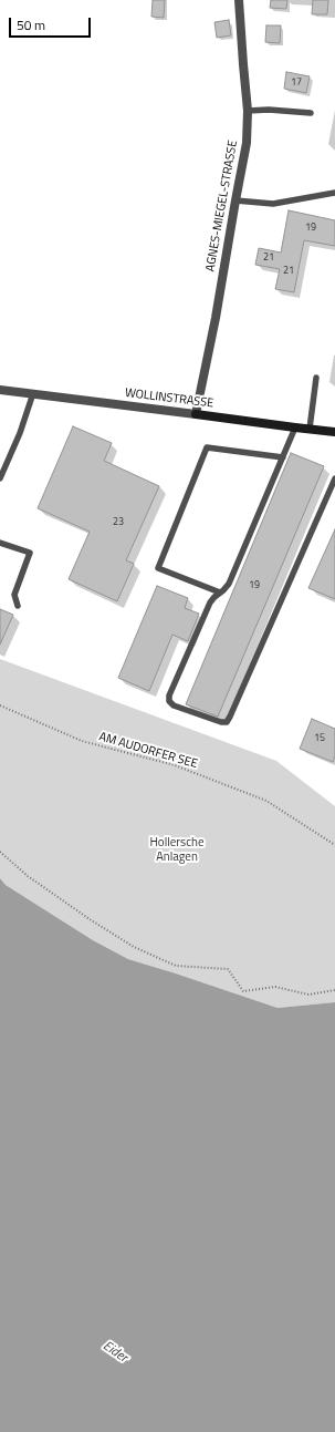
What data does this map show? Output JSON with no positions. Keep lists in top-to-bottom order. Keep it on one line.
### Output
{"streets":{"street":["AGNES-MIEGEL-STRASSE","WOLLINSTRASSE"],"path":["AM AUDORFER SEE"]},"crossings":[["AGNES-MIEGEL-STRASSE","WOLLINSTRASSE"]],"water":["Eider"],"parks":["Hollersche Anlagen"],"house_numbers":["17","19","21","21","23","19","15"],"scale_bar":"50 m"}
